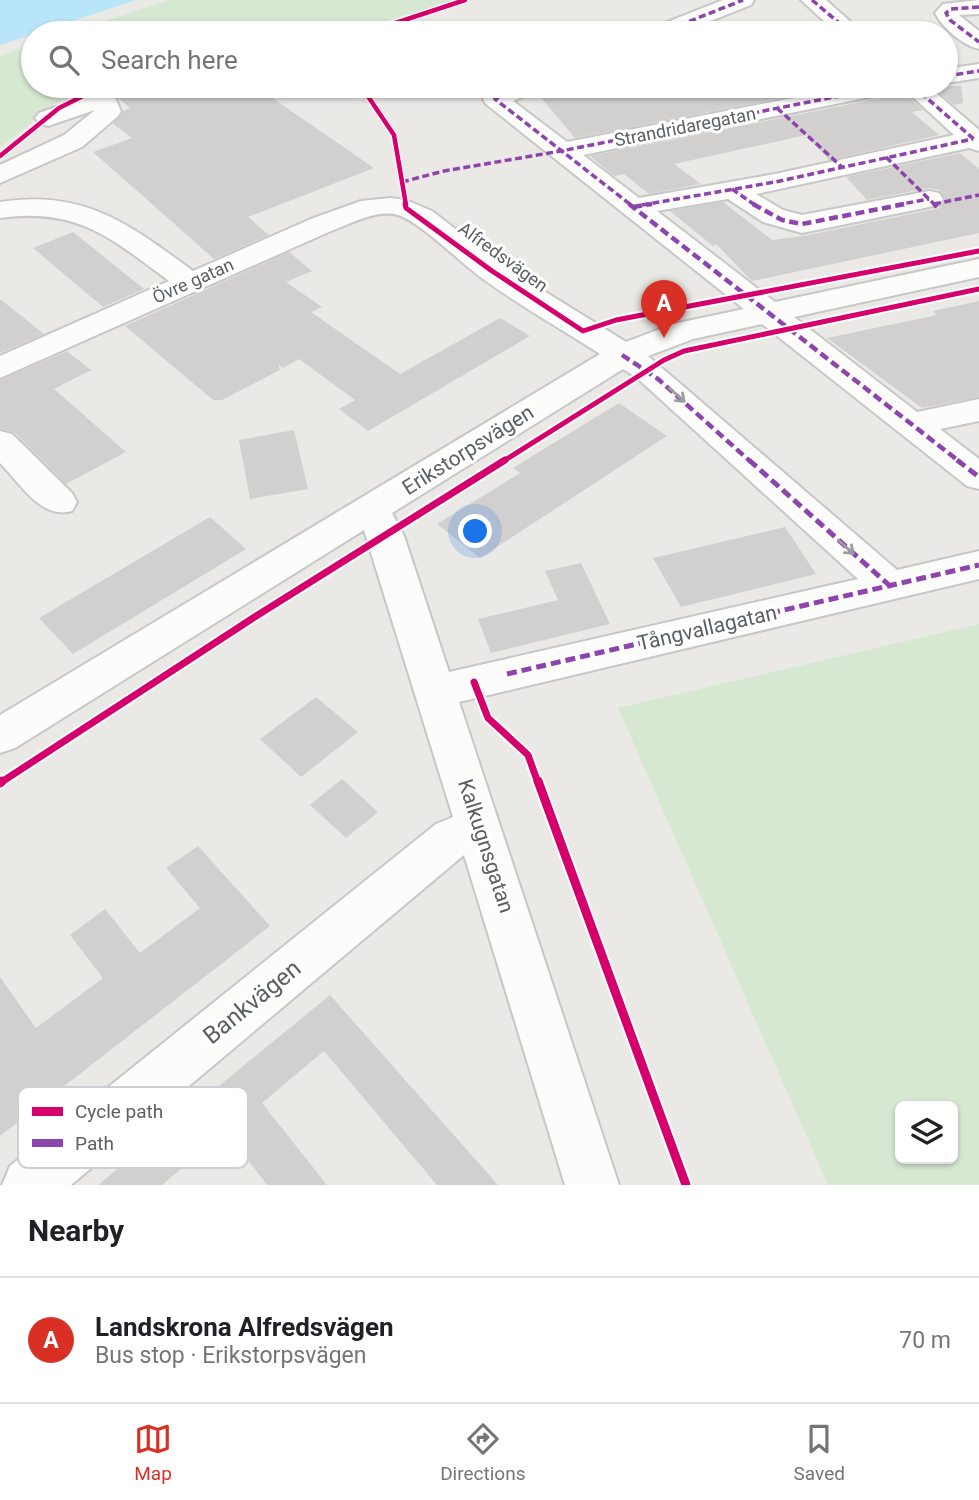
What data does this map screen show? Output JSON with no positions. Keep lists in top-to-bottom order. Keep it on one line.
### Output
{"streets":{"street":["Strandridaregatan","Alfredsvägen","Övre gatan","Erikstorpsvägen","Tångvallagatan","Kalkugnsgatan","Bankvägen"]},"crossings":[["Alfredsvägen","Övre gatan"],["Alfredsvägen","Erikstorpsvägen"],["Alfredsvägen","Tångvallagatan"],["Erikstorpsvägen","Kalkugnsgatan"],["Tångvallagatan","Kalkugnsgatan"],["Kalkugnsgatan","Bankvägen"]],"legend":["Cycle path","Path"],"page":{"search":"Search here","pins":"A","heading":"Nearby","list":[{"mark":"A","name":"Landskrona Alfredsvägen","note":"Bus stop · Erikstorpsvägen","value":"70 m"}],"nav":["Map","Directions","Saved"]}}
